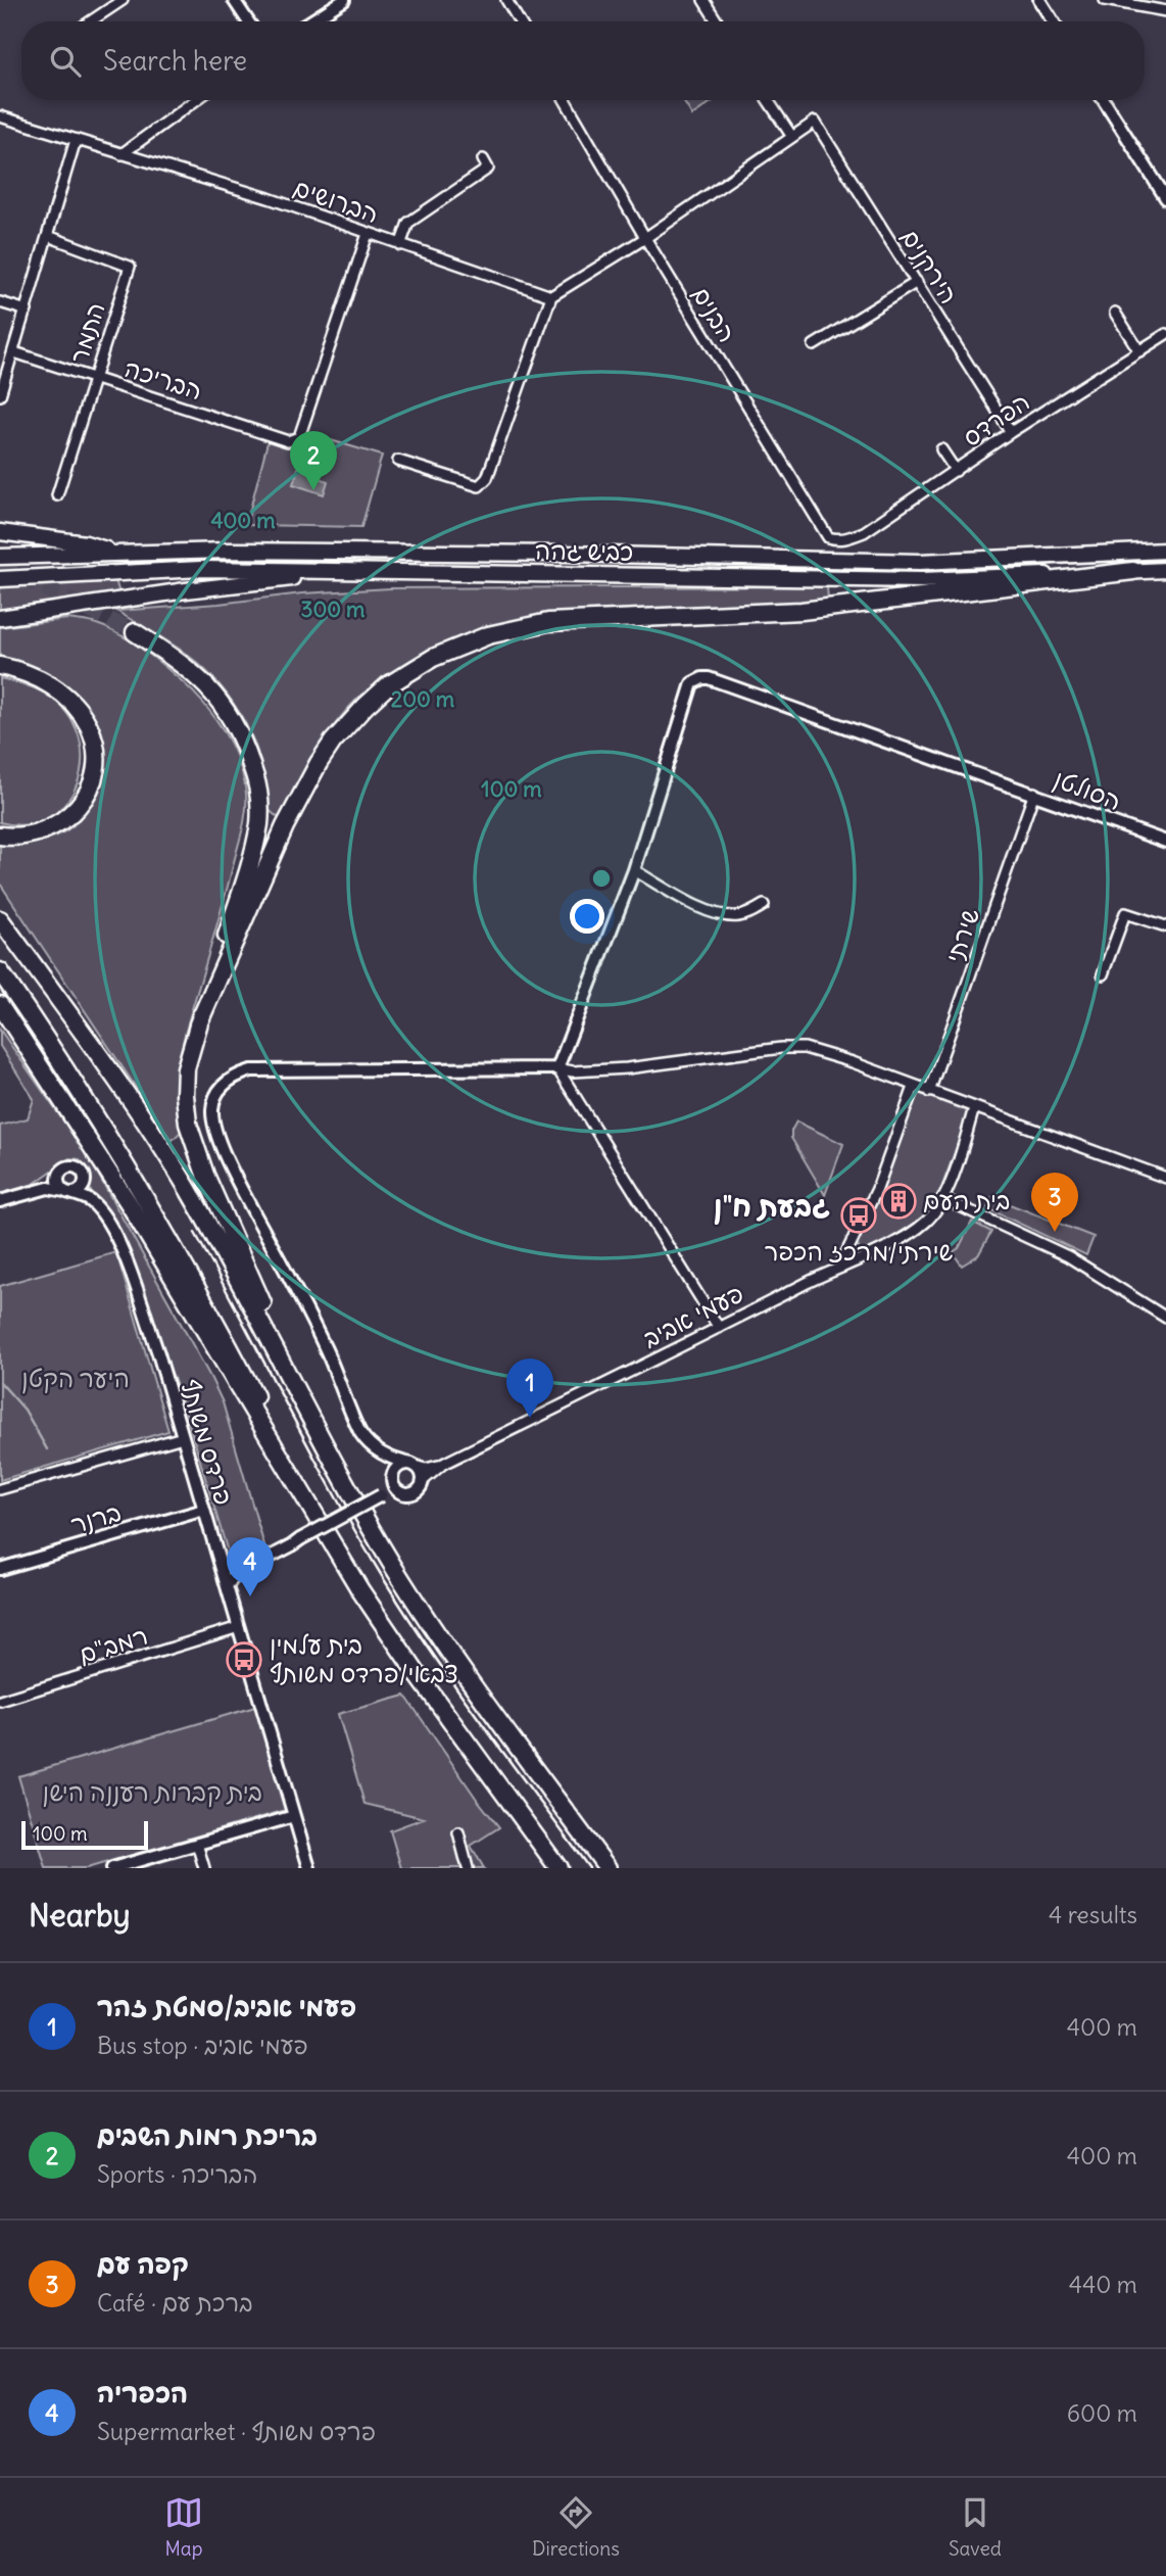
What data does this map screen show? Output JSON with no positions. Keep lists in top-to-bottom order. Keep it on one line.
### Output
{"streets":{"highway":["כביש גהה"],"street":["הברושים","הירקנים","הבנים","התמר","הבריכה","הפרדס","הסולטן","שירתי","פעמי אביב","פרדס משותף","ברנר","רמב\"ם"]},"crossings":[["הברושים","הבריכה"],["הירקנים","הפרדס"],["הבנים","הפרדס"],["התמר","הבריכה"],["הסולטן","שירתי"],["פרדס משותף","ברנר"],["פרדס משותף","רמב\"ם"]],"districts":["גבעת ח\"ן"],"parks":["היער הקטן","בית קברות רעננה הישן"],"places":{"building":["בית העם"],"bus stop":["שירתי/מרכז הכפר","בית עלמין צבאי/פרדס משותף"]},"scale_bar":"100 m","page":{"search":"Search here","pins":["2","3","1","4"],"scale":"100 m","heading":["Nearby","4 results"],"list":[{"mark":"1","name":"פעמי אביב/סמטת זהר","note":"Bus stop · פעמי אביב","value":"400 m"},{"mark":"2","name":"בריכת רמות השבים","note":"Sports · הבריכה","value":"400 m"},{"mark":"3","name":"קפה עם","note":"Café · ברכת עם","value":"440 m"},{"mark":"4","name":"הכפריה","note":"Supermarket · פרדס משותף","value":"600 m"}],"nav":["Map","Directions","Saved"]},"rings":["400 m","300 m","200 m","100 m"]}
